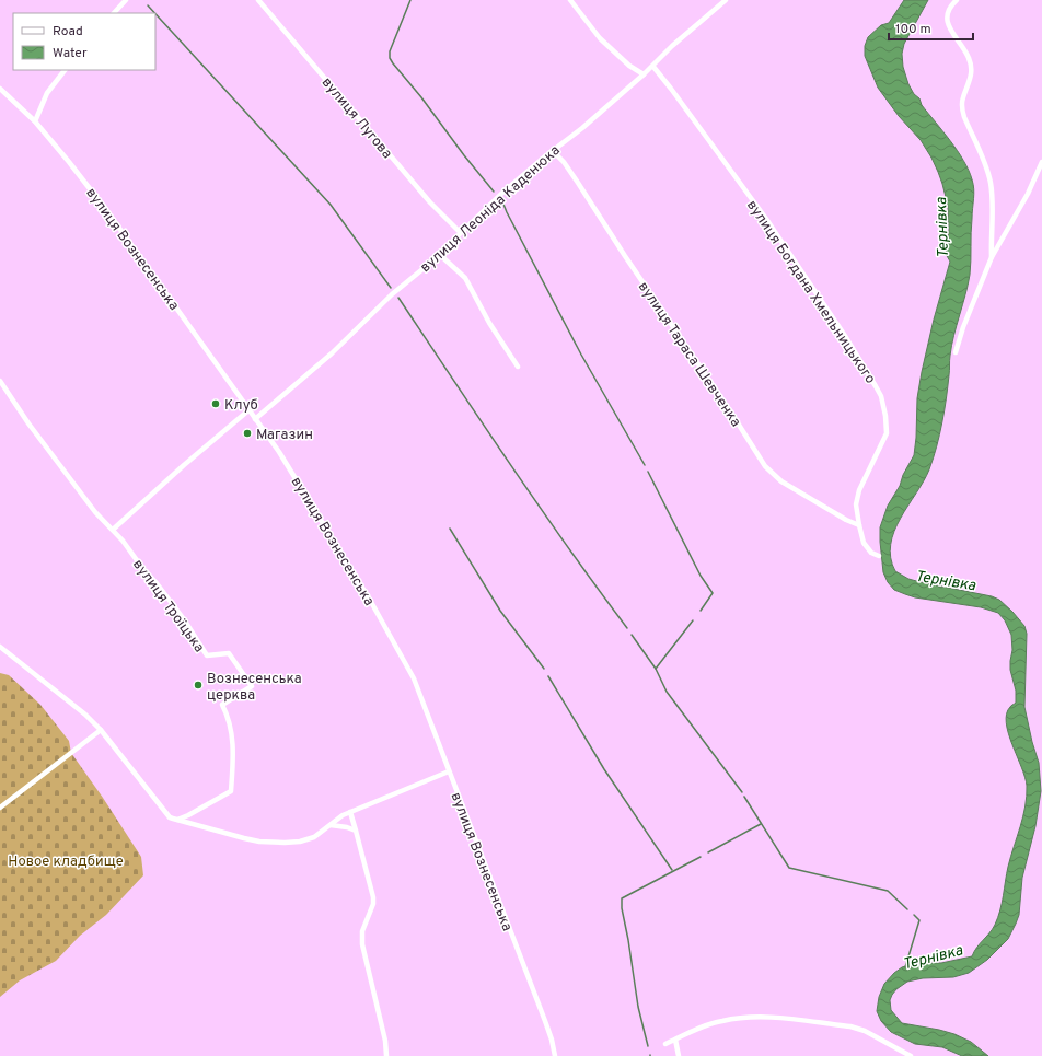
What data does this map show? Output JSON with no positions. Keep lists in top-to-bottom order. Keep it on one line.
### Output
{"streets":{"street":["вулиця Лугова","вулиця Леоніда Каденюка","вулиця Вознесенська","вулиця Богдана Хмельницького","вулиця Тараса Шевченка","вулиця Троїцька"]},"crossings":[["вулиця Лугова","вулиця Леоніда Каденюка"],["вулиця Леоніда Каденюка","вулиця Вознесенська"],["вулиця Леоніда Каденюка","вулиця Богдана Хмельницького"],["вулиця Леоніда Каденюка","вулиця Тараса Шевченка"],["вулиця Богдана Хмельницького","вулиця Тараса Шевченка"]],"water":["Тернівка"],"parks":["Новое кладбище"],"places":["Клуб","Магазин","Вознесенська церква"],"legend":["Road","Water"],"scale_bar":"100 m"}
